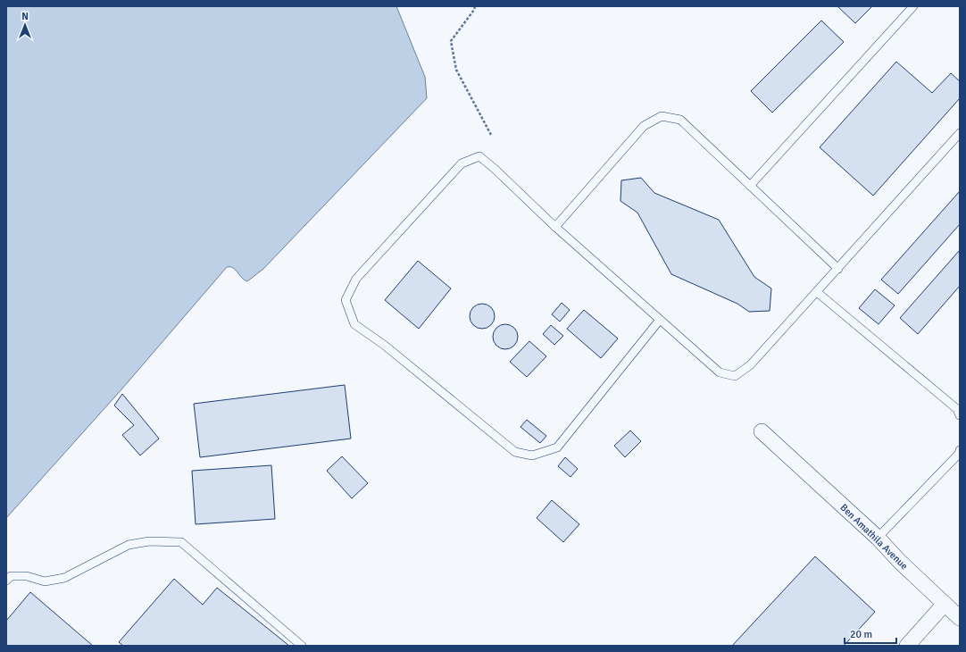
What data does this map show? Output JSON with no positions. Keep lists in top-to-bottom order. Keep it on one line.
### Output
{"streets":{"street":["Ben Amathila Avenue"]},"scale_bar":"20 m","north":"top"}
